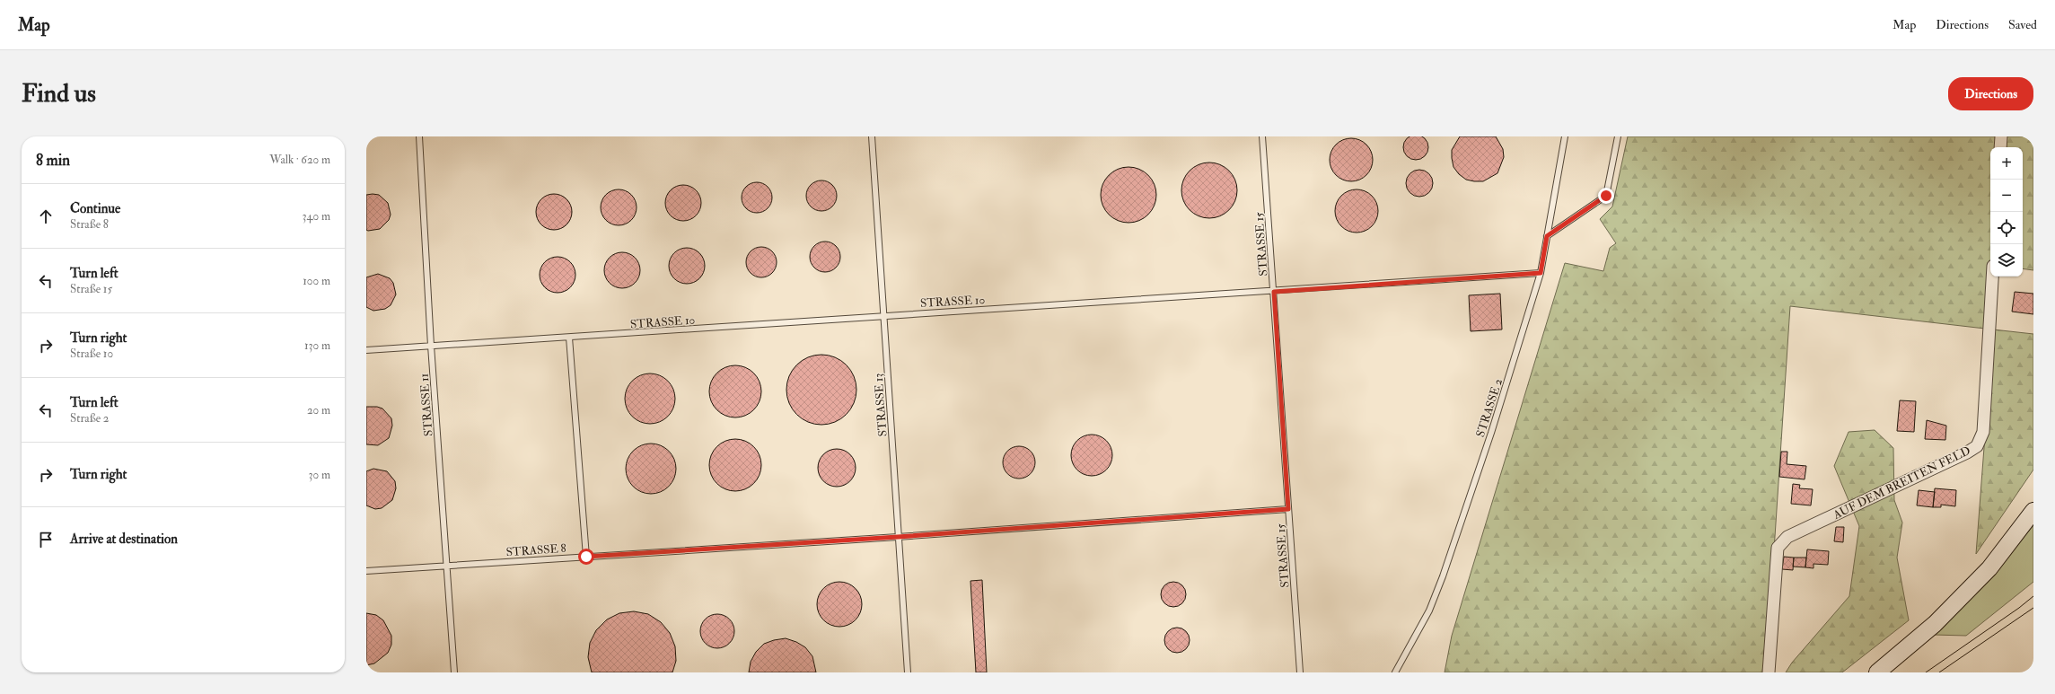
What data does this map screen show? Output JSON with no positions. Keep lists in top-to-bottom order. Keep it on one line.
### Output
{"streets":{"street":["AUF DEM BREITEN FELD"],"lane":["STRASSE 15","STRASSE 10","STRASSE 11","STRASSE 13","STRASSE 2","STRASSE 8"]},"crossings":[["STRASSE 15","STRASSE 10"],["STRASSE 15","STRASSE 8"],["STRASSE 10","STRASSE 11"],["STRASSE 10","STRASSE 13"],["STRASSE 10","STRASSE 2"],["STRASSE 11","STRASSE 8"],["STRASSE 13","STRASSE 8"]],"page":{"header":"Map","nav":["Map","Directions","Saved"],"buttons":"Directions","title":"Find us","heading":["8 min","Walk · 620 m"],"map_buttons":["+","−"],"list":[["Continue","Straße 8","340 m"],["Turn left","Straße 15","100 m"],["Turn right","Straße 10","130 m"],["Turn left","Straße 2","20 m"],["Turn right","30 m"],"Arrive at destination"]}}
